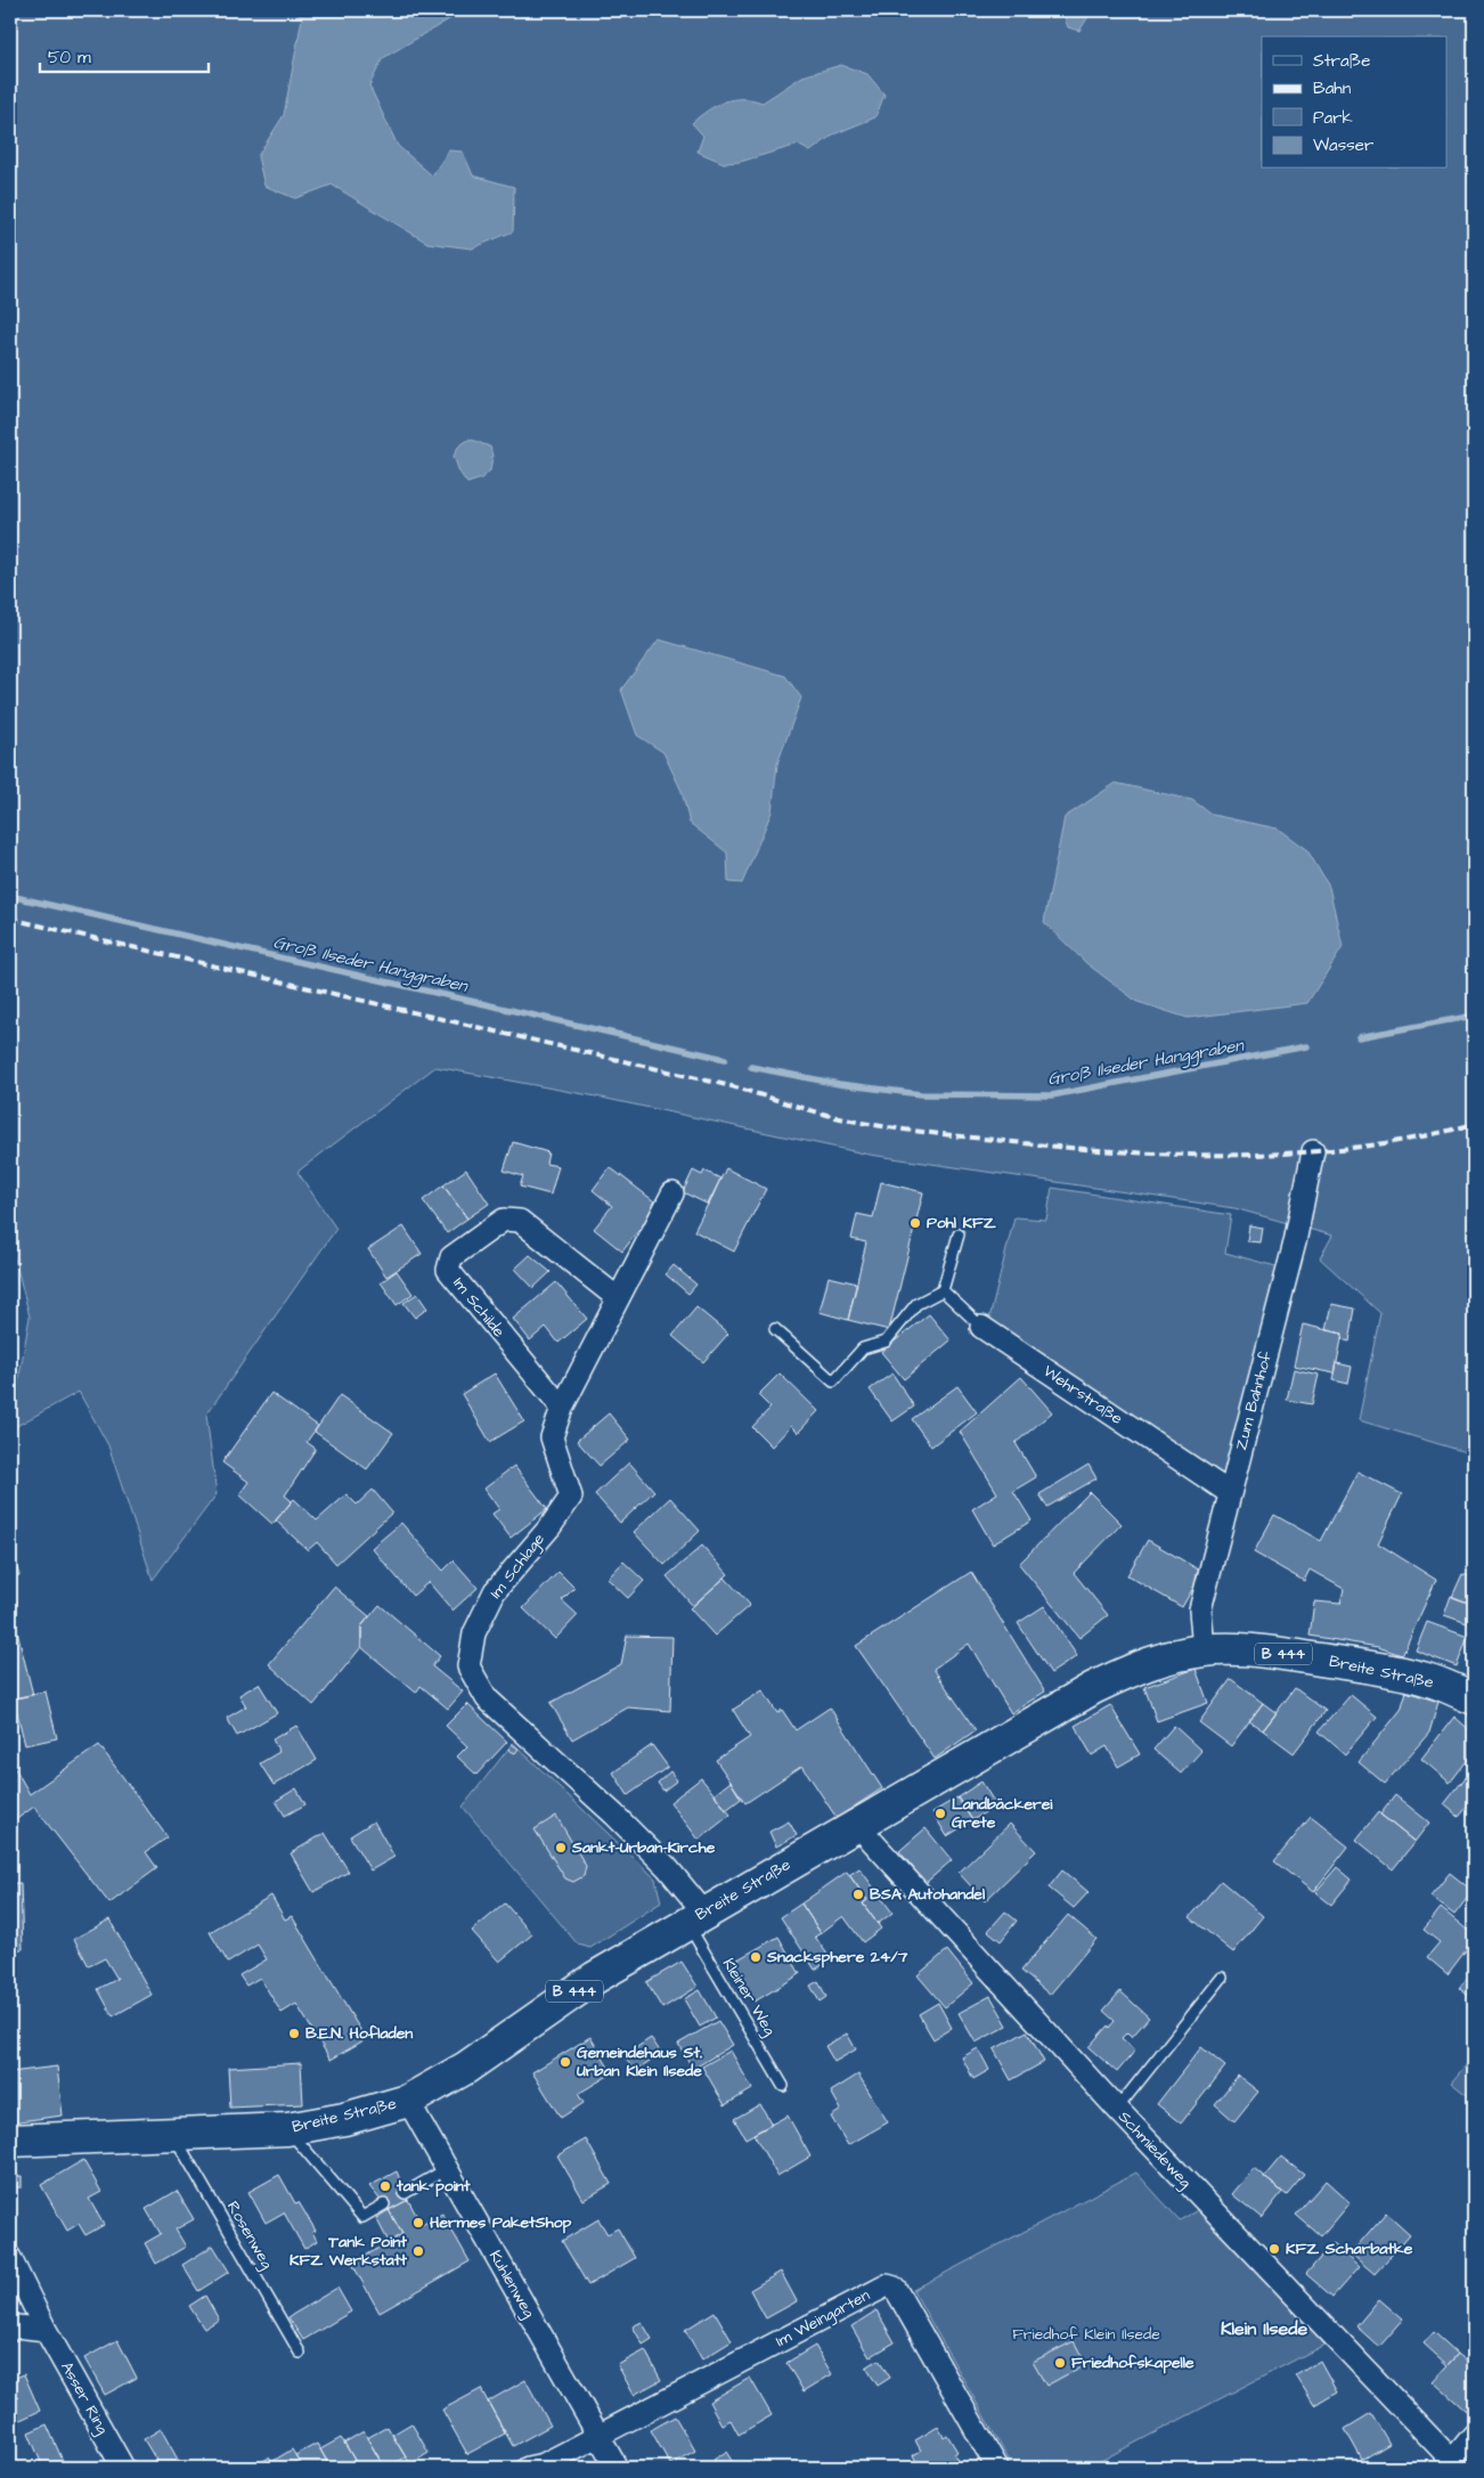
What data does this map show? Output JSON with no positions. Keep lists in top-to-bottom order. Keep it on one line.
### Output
{"streets":{"main road":["B 444","Breite Straße"],"street":["Im Schilde","Wehrstraße","Zum Bahnhof","Im Schlage","Schmiedeweg","Kuhlenweg","Im Weingarten","Asser Ring"],"lane":["Kleiner Weg","Rosenweg"]},"crossings":[["Im Schilde","Im Schlage"],["Wehrstraße","Zum Bahnhof"],["Zum Bahnhof","Breite Straße"],["Im Schlage","Breite Straße"],["Im Schlage","Kleiner Weg"],["Breite Straße","Kleiner Weg"],["Breite Straße","Schmiedeweg"],["Breite Straße","Rosenweg"],["Breite Straße","Kuhlenweg"],["Kuhlenweg","Im Weingarten"]],"districts":["Klein Ilsede"],"water":["Groß Ilseder Hanggraben"],"parks":["Friedhof Klein Ilsede"],"places":["Pohl KFZ","Landbäckerei Grete","Sankt-Urban-Kirche","BSA Autohandel","Snacksphere 24/7","B.E.N. Hofladen","Gemeindehaus St. Urban Klein Ilsede","tank point","Hermes PaketShop","KFZ Scharbatke","Tank Point KFZ Werkstatt","Friedhofskapelle"],"legend":["Straße","Bahn","Park","Wasser"],"scale_bar":"50 m"}
